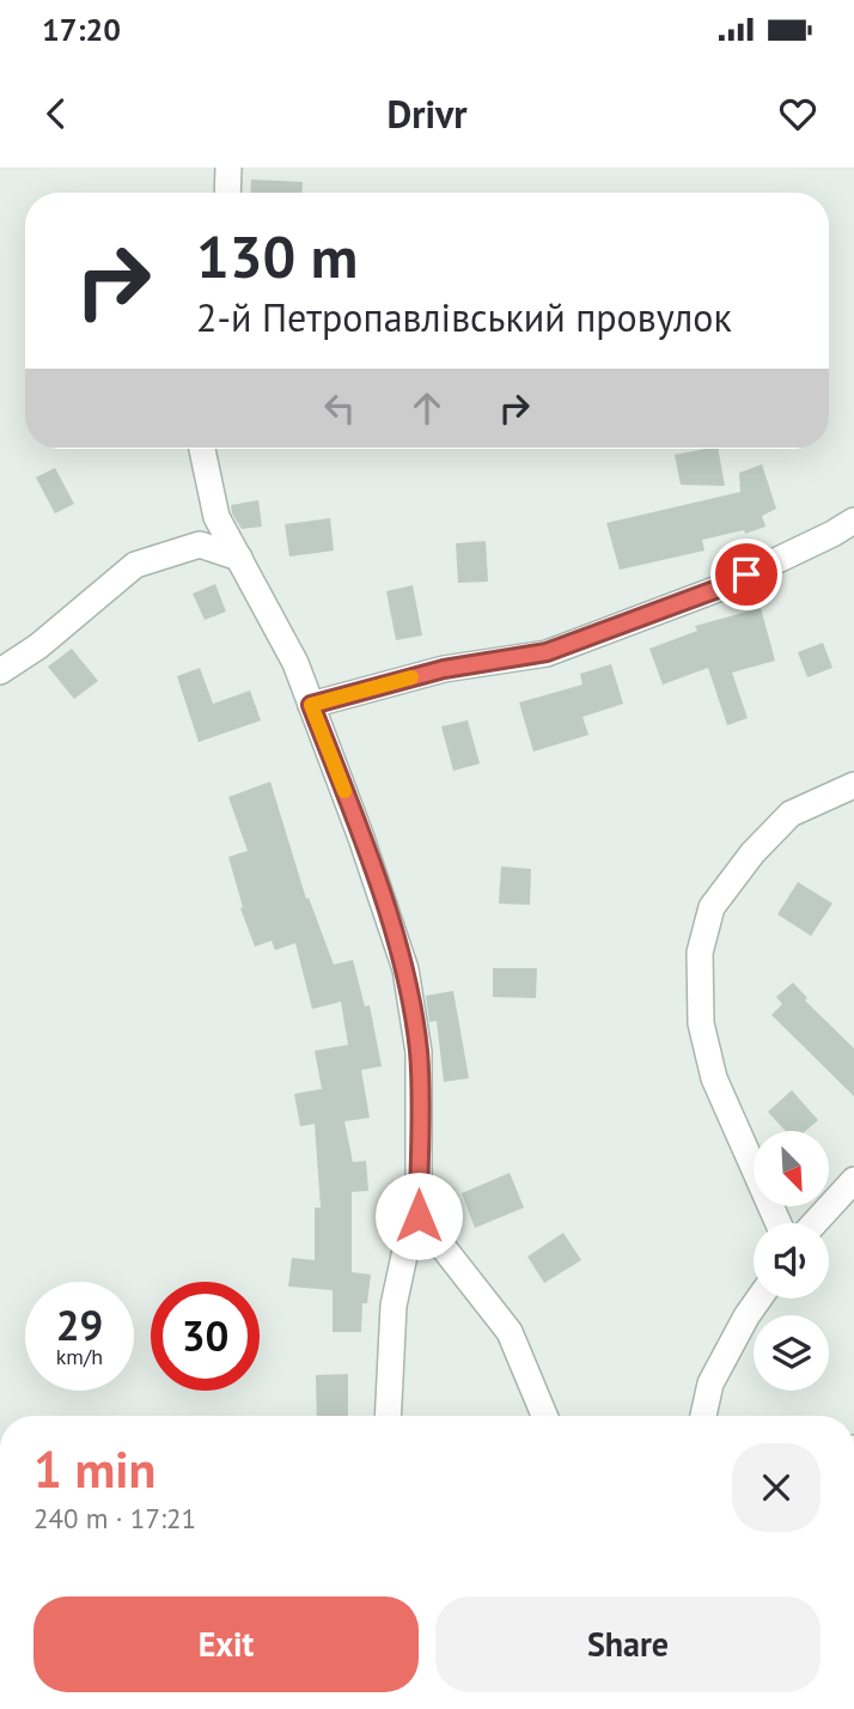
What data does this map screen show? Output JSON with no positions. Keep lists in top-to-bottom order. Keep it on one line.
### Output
{"north":"bottom right","page":{"status":"17:20","header":"Drivr","turn":["130 m","2-й Петропавлівський провулок"],"speed":"29 km/h","limit":"30","heading":["1 min","240 m · 17:21"],"buttons":["Exit","Share"]}}
